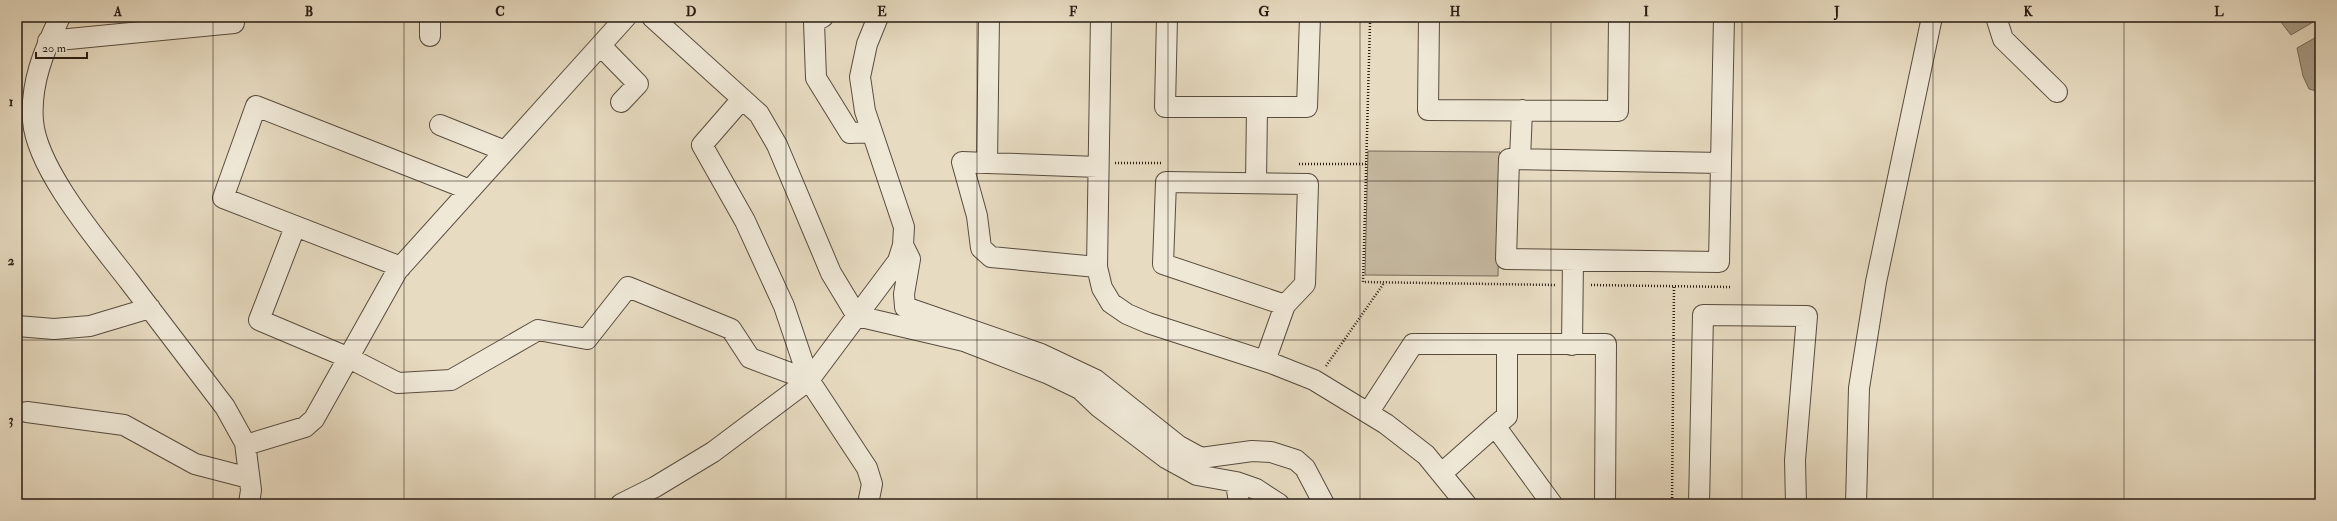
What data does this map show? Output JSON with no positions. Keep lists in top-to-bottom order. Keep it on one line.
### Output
{"scale_bar":"20 m","grid":{"columns":["A","B","C","D","E","F","G","H","I","J","K","L"],"rows":["1","2","3"]}}
